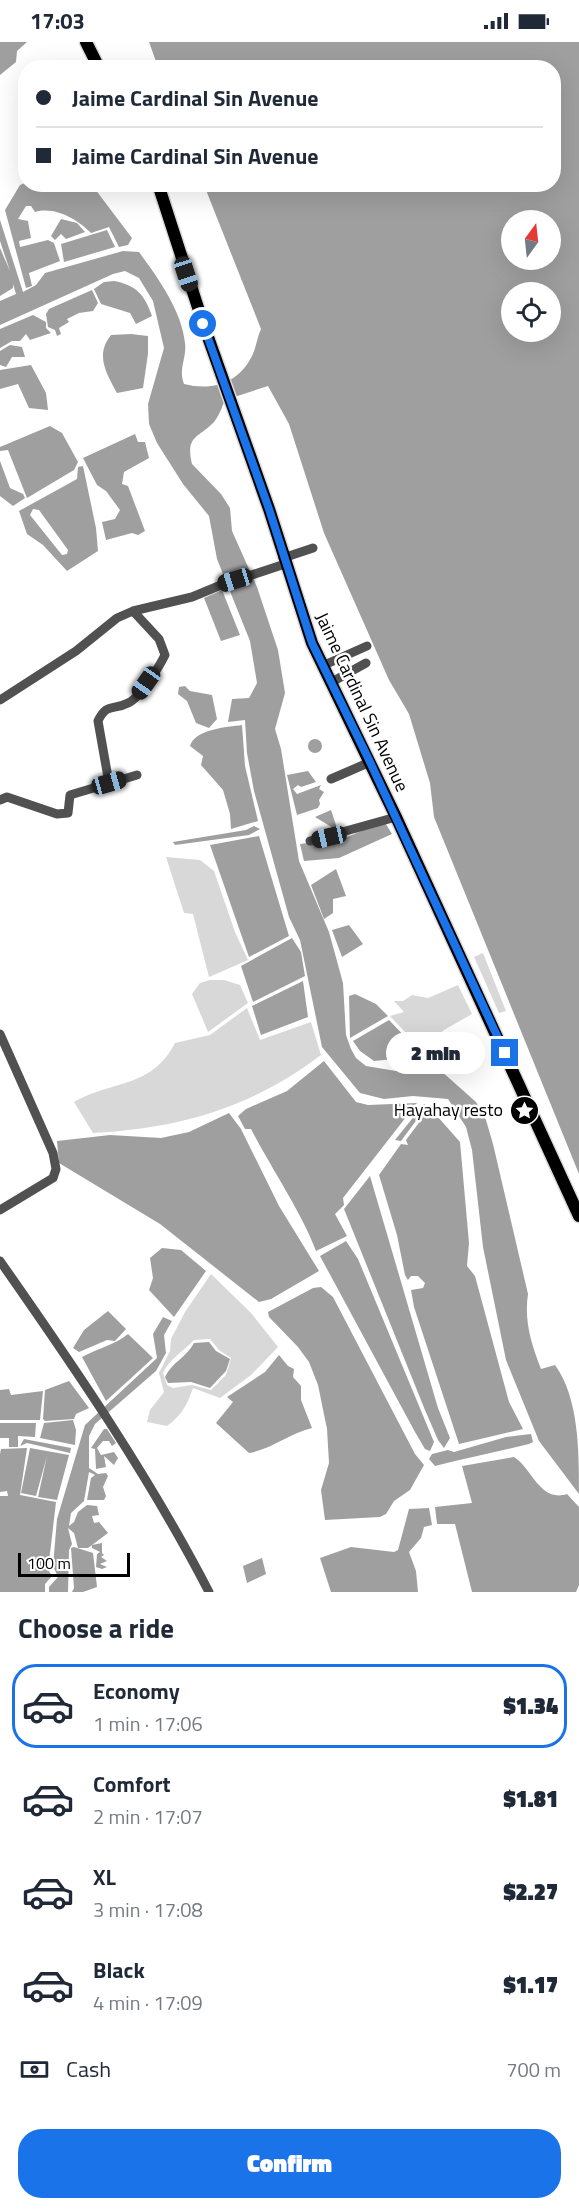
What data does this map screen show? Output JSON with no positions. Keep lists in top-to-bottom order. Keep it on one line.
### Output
{"streets":{"main road":["Jaime Cardinal Sin Avenue"]},"places":{"place":["Hayahay resto"]},"scale_bar":"100 m","north":"top","page":{"status":"17:03","banner":["Jaime Cardinal Sin Avenue","Jaime Cardinal Sin Avenue"],"bubble":"2 min","scale":"100 m","heading":"Choose a ride","list":[{"name":"Economy","note":"1 min · 17:06","value":"$1.34"},{"name":"Comfort","note":"2 min · 17:07","value":"$1.81"},{"name":"XL","note":"3 min · 17:08","value":"$2.27"},{"name":"Black","note":"4 min · 17:09","value":"$1.17"}],"pay":["Cash","700 m"],"buttons":"Confirm"}}
